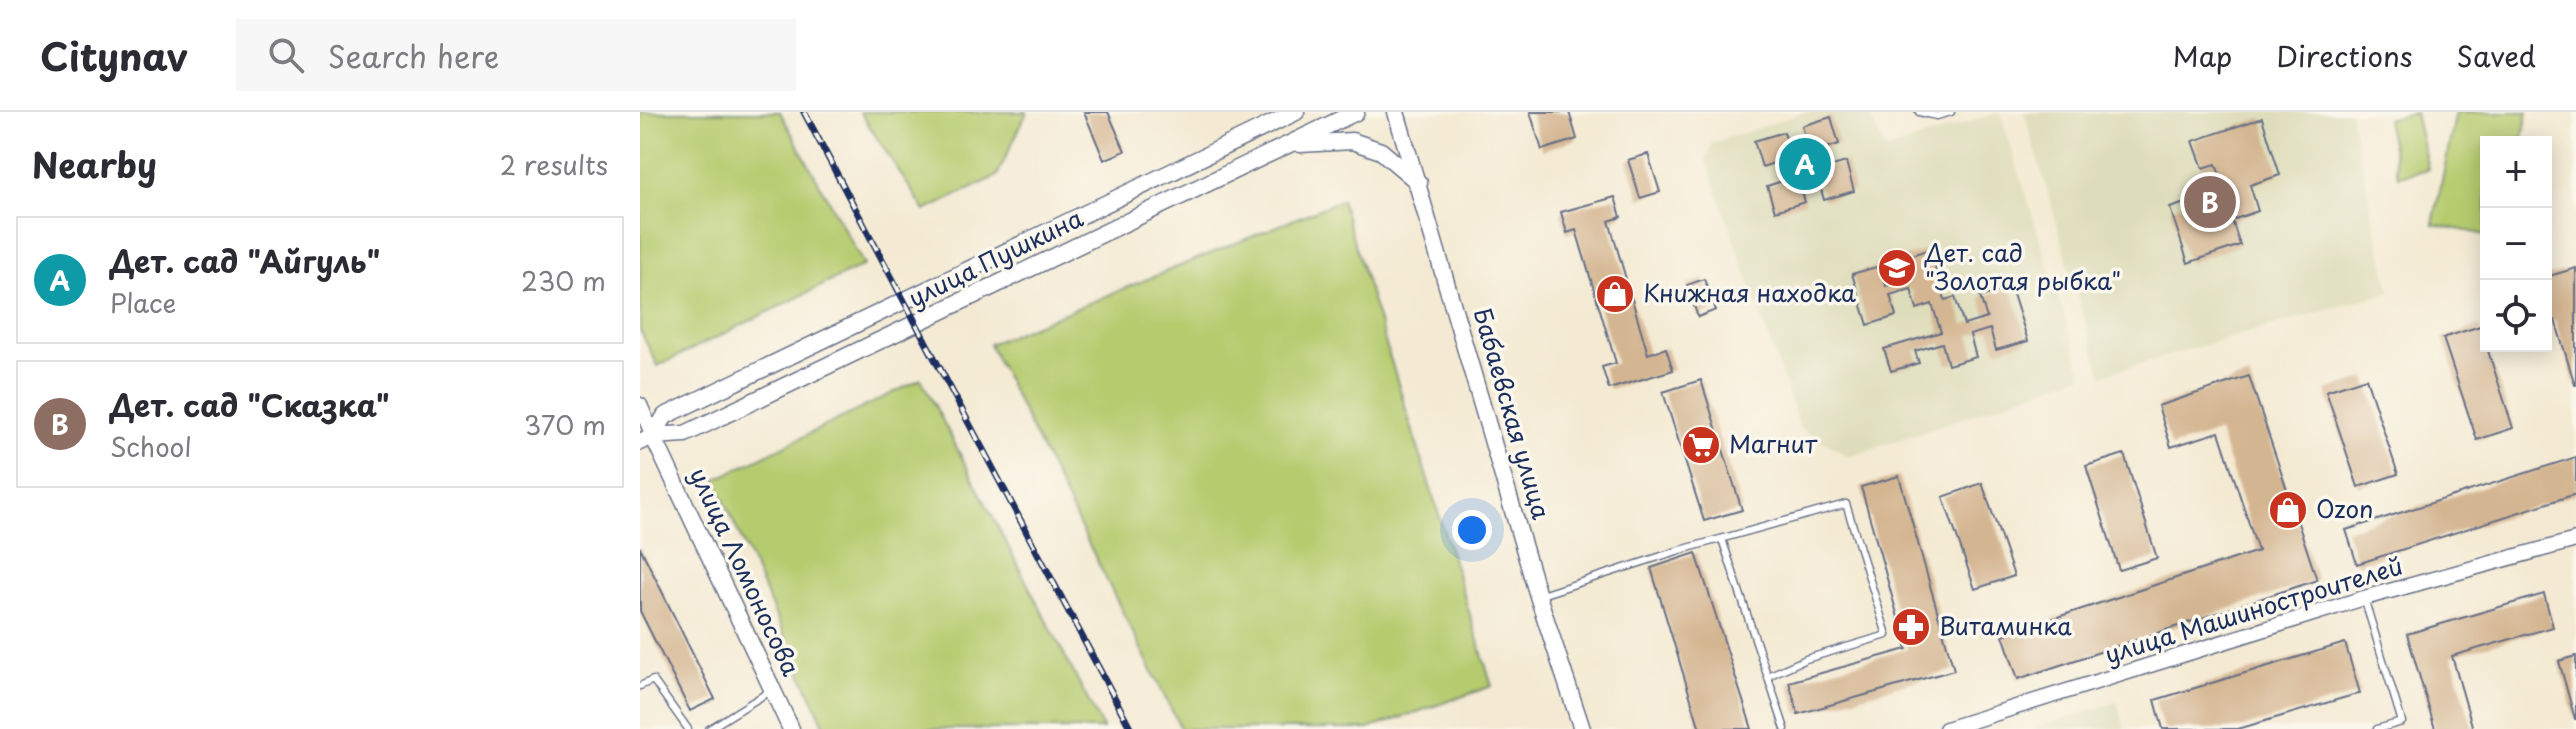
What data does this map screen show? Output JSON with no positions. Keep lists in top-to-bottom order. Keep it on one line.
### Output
{"streets":{"main road":["улица Пушкина","Бабаевская улица","улица Ломоносова"],"street":["улица Машиностроителей"]},"crossings":[["улица Пушкина","улица Ломоносова"]],"places":{"school or university":["Дет. сад \"Золотая рыбка\""],"shop":["Книжная находка","Ozon"],"supermarket":["Магнит"],"pharmacy":["Витаминка"]},"page":{"header":"Citynav","search":"Search here","nav":["Map","Directions","Saved"],"heading":["Nearby","2 results"],"pins":["A","B"],"map_buttons":["+","−"],"list":[{"mark":"A","name":"Дет. сад \"Айгуль\"","note":"Place","value":"230 m"},{"mark":"B","name":"Дет. сад \"Сказка\"","note":"School","value":"370 m"}]}}
